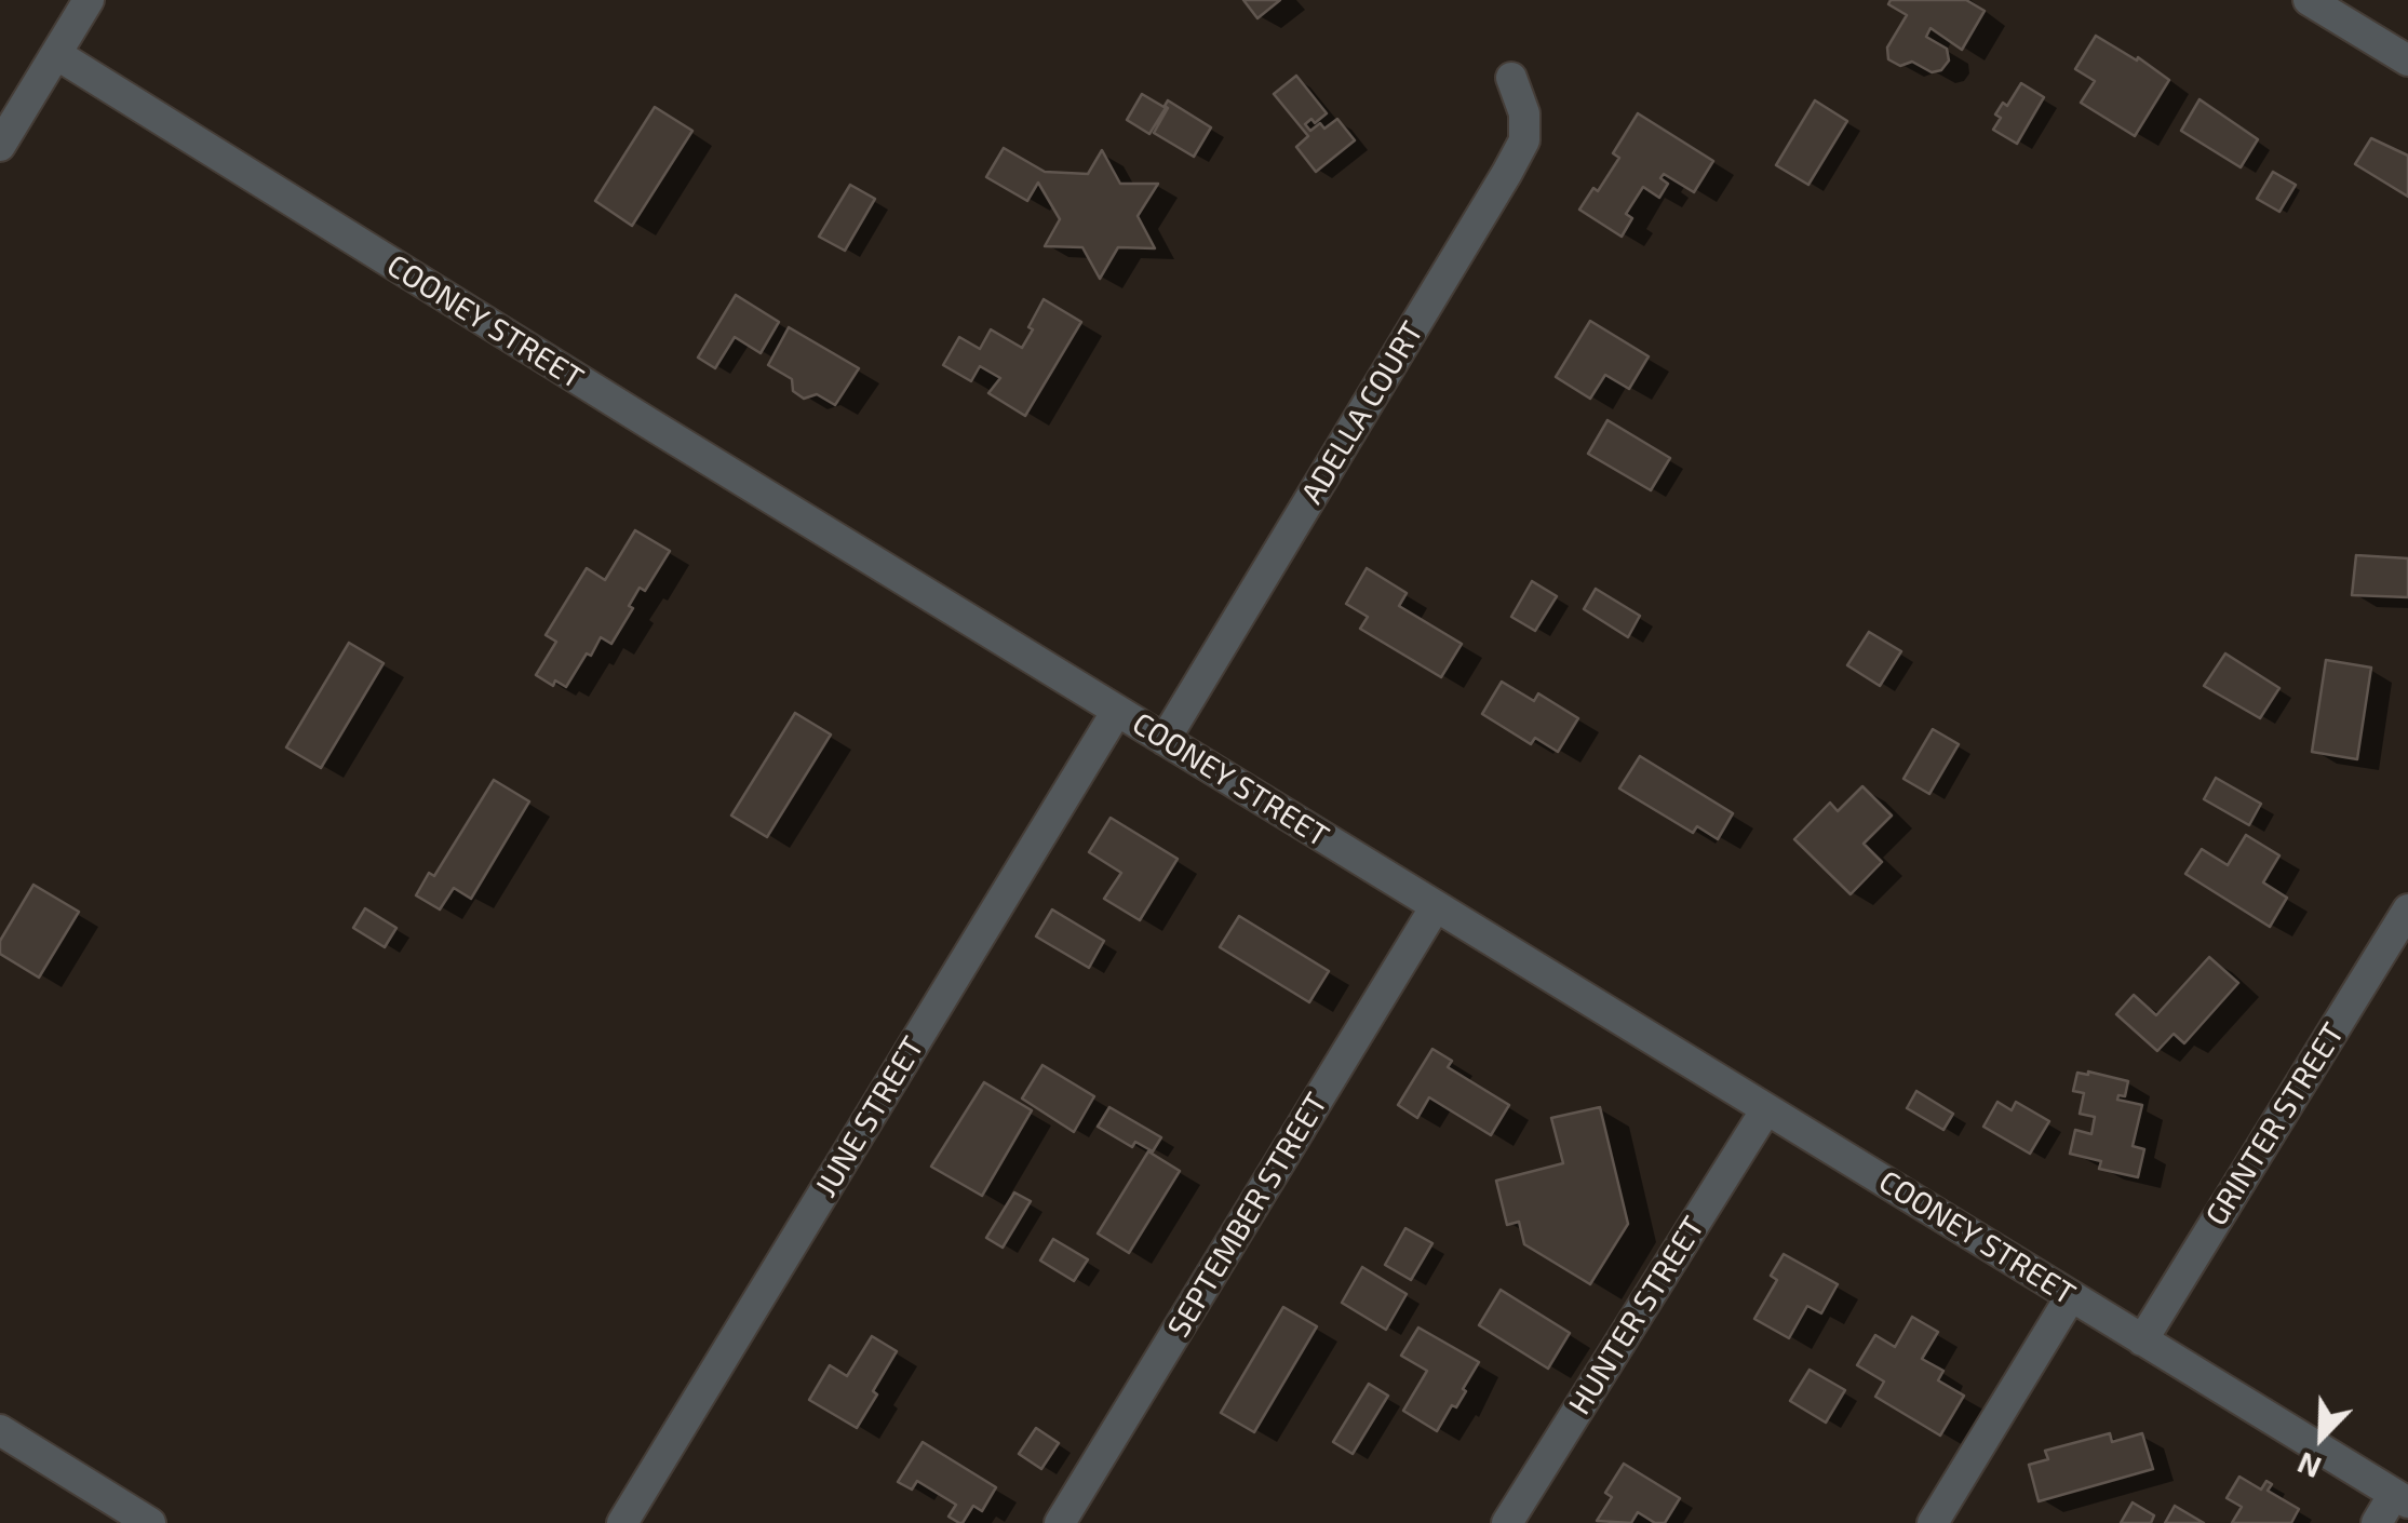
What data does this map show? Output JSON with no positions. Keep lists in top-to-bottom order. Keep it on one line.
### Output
{"streets":{"street":["COONEY STREET","ADELLA COURT","JUNE STREET","GRINTER STREET","SEPTEMBER STREET","HUNTER STREET"]},"crossings":[["COONEY STREET","ADELLA COURT"],["COONEY STREET","JUNE STREET"],["COONEY STREET","GRINTER STREET"],["COONEY STREET","SEPTEMBER STREET"],["COONEY STREET","HUNTER STREET"]],"north":"bottom left"}
